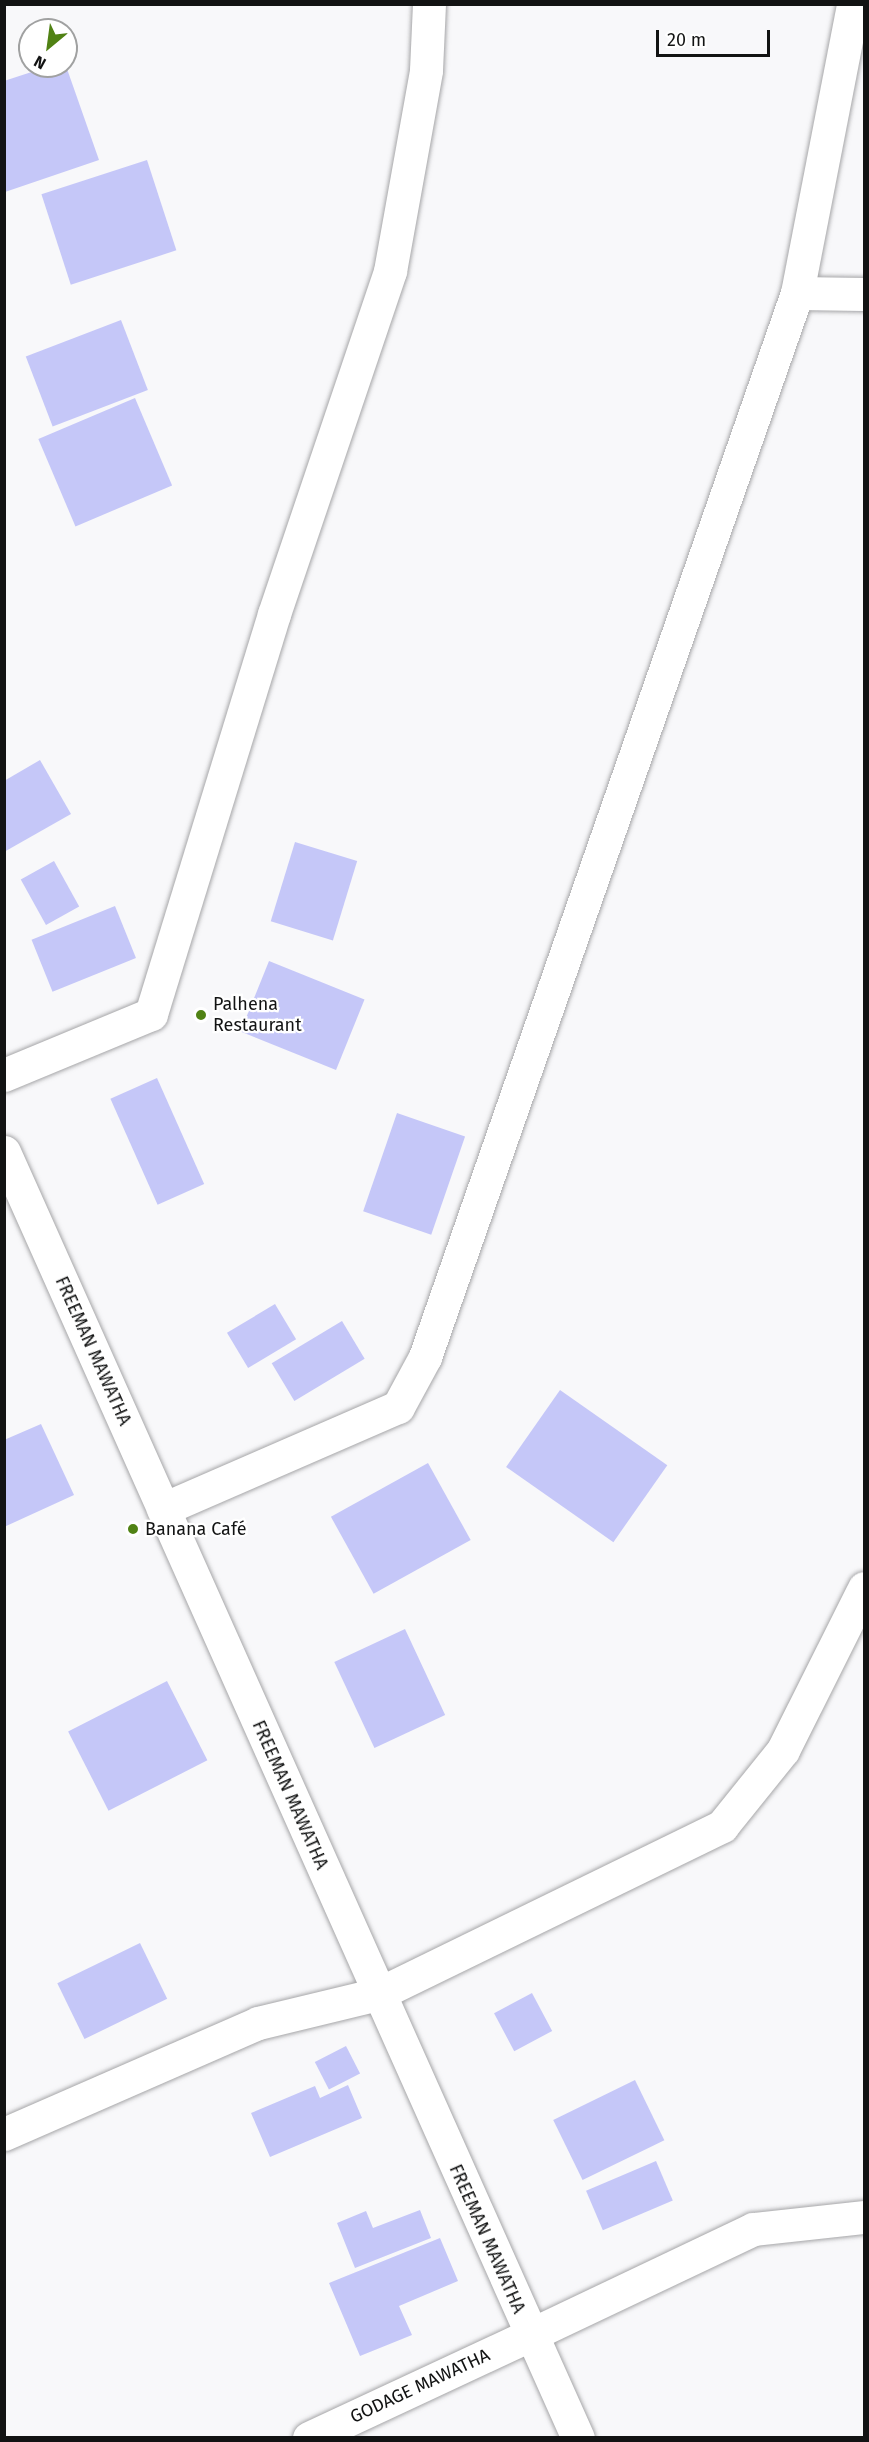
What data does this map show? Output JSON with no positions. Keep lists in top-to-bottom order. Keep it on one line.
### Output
{"streets":{"street":["FREEMAN MAWATHA","GODAGE MAWATHA"]},"crossings":[["FREEMAN MAWATHA","GODAGE MAWATHA"]],"places":["Palhena Restaurant","Banana Café"],"scale_bar":"20 m","north":"bottom left"}
